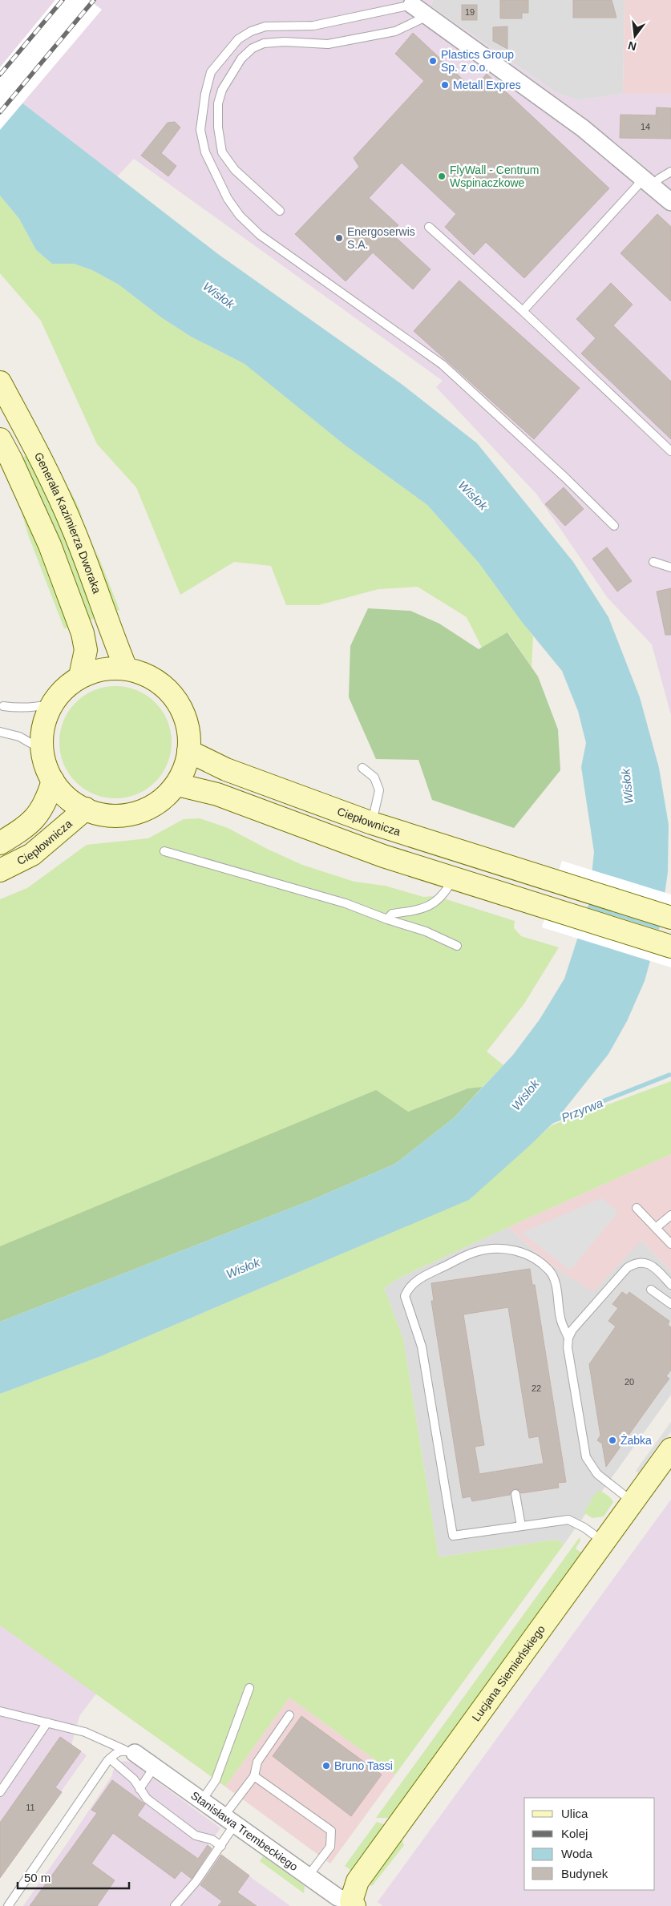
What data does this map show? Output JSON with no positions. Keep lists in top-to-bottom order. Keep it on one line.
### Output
{"streets":{"main road":["Generała Kazimierza Dworaka","Ciepłownicza","Lucjana Siemieńskiego"],"street":["Stanisława Trembeckiego"]},"crossings":[["Lucjana Siemieńskiego","Stanisława Trembeckiego"]],"water":["Wisłok","Przyrwa"],"places":["Plastics Group Sp. z o.o.","Metall Expres","FlyWall - Centrum Wspinaczkowe","Energoserwis S.A.","Żabka","Bruno Tassi"],"house_numbers":["19","14","20","22","11"],"legend":["Ulica","Kolej","Woda","Budynek"],"scale_bar":"50 m","north":"bottom"}
